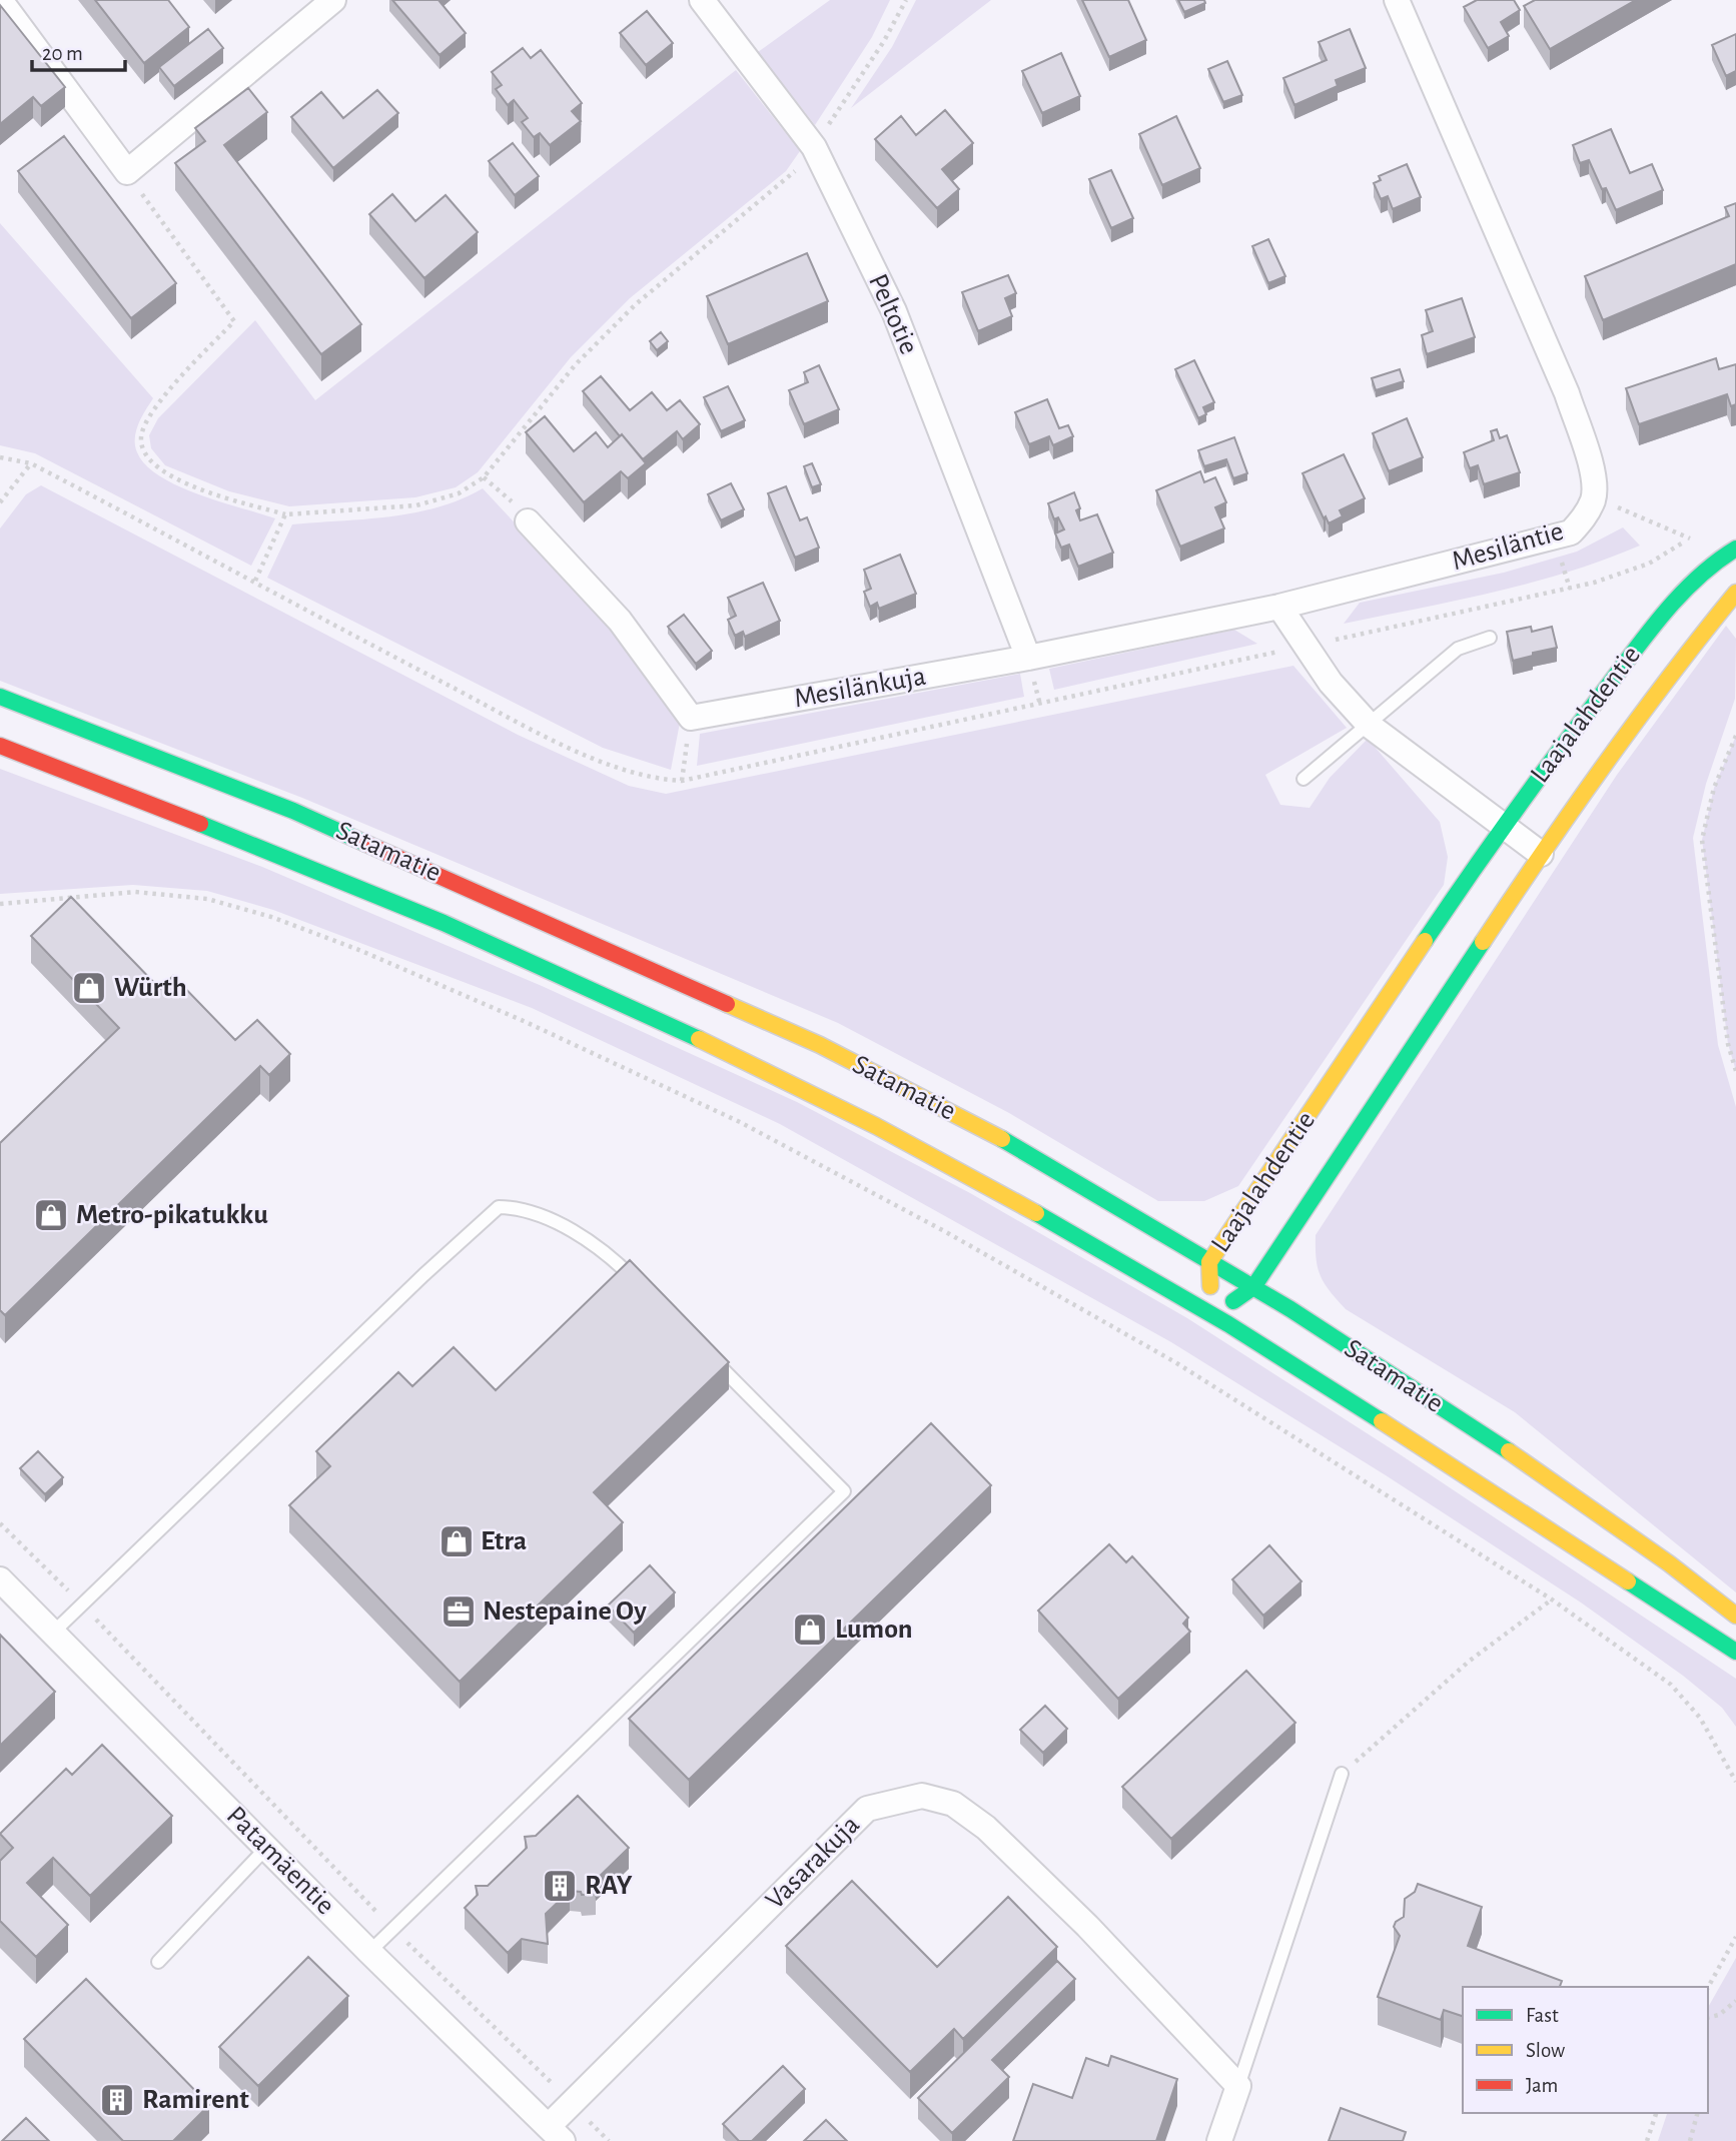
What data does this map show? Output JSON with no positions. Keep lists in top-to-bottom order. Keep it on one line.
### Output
{"streets":{"main road":["Laajalahdentie","Satamatie"],"street":["Peltotie","Mesiläntie","Mesilänkuja","Patamäentie","Vasarakuja"]},"crossings":[["Peltotie","Mesilänkuja"],["Mesiläntie","Mesilänkuja"],["Laajalahdentie","Satamatie"],["Patamäentie","Vasarakuja"]],"places":{"shop":["Würth","Metro-pikatukku","Etra","Lumon"],"office":["Nestepaine Oy"],"building":["RAY","Ramirent"]},"legend":["Fast","Slow","Jam"],"scale_bar":"20 m"}
